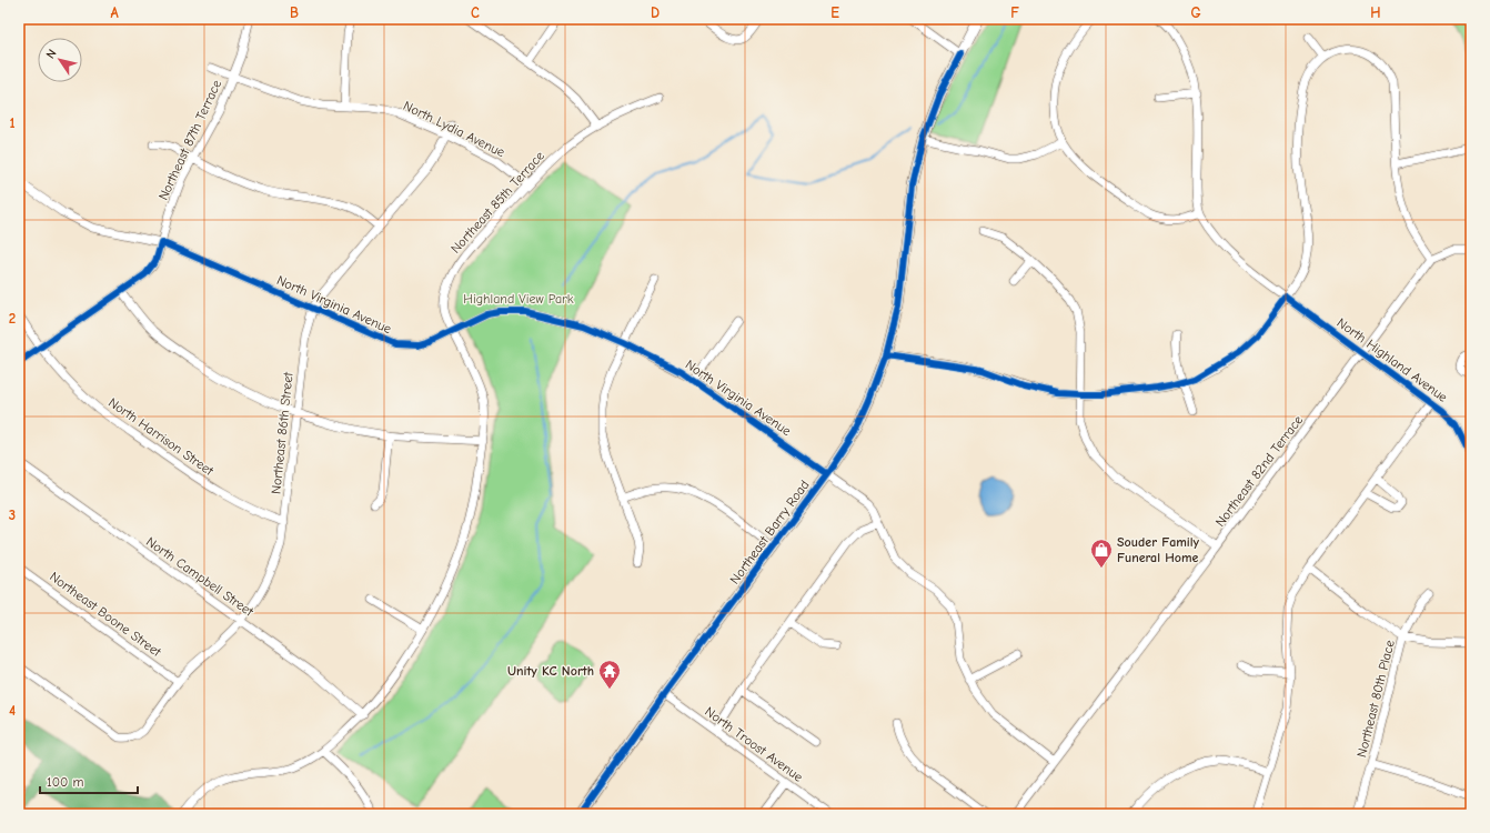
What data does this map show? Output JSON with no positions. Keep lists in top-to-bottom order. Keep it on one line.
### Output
{"streets":{"main road":["Northeast Barry Road"],"street":["North Lydia Avenue","Northeast 87th Terrace","Northeast 85th Terrace","North Virginia Avenue","North Highland Avenue","Northeast 86th Street","North Harrison Street","Northeast 82nd Terrace","North Campbell Street","Northeast Boone Street","Northeast 80th Place","North Troost Avenue"]},"crossings":[["North Lydia Avenue","Northeast 87th Terrace"],["North Lydia Avenue","Northeast 85th Terrace"],["North Lydia Avenue","Northeast 86th Street"],["Northeast 87th Terrace","North Virginia Avenue"],["Northeast 87th Terrace","North Harrison Street"],["Northeast 85th Terrace","North Virginia Avenue"],["Northeast 85th Terrace","North Campbell Street"],["North Virginia Avenue","Northeast 86th Street"],["North Virginia Avenue","Northeast 82nd Terrace"],["North Virginia Avenue","Northeast Barry Road"],["North Highland Avenue","Northeast 82nd Terrace"],["Northeast 86th Street","North Harrison Street"],["Northeast 86th Street","North Campbell Street"],["Northeast 86th Street","Northeast Boone Street"],["Northeast Barry Road","North Troost Avenue"]],"parks":["Highland View Park"],"places":{"shop":["Souder Family Funeral Home"],"temple":["Unity KC North"]},"scale_bar":"100 m","north":"top left","grid":{"columns":["A","B","C","D","E","F","G","H"],"rows":["1","2","3","4"]}}
